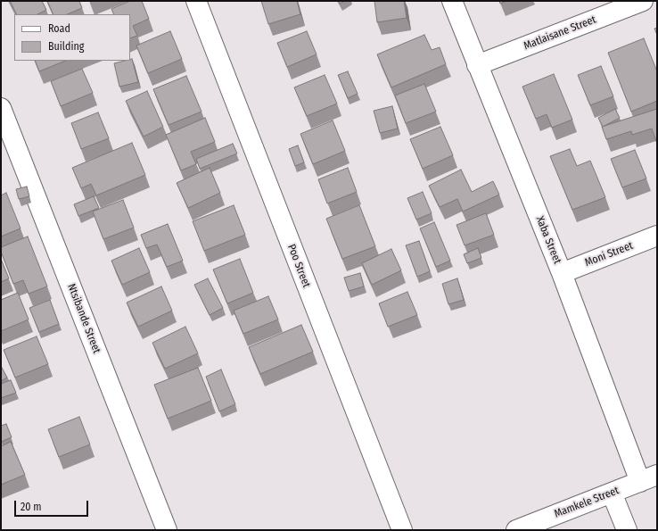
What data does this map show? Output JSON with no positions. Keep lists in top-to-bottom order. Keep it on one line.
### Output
{"streets":{"street":["Matlaisane Street","Xaba Street","Moni Street","Poo Street","Ntsibande Street","Mamkele Street"]},"crossings":[["Matlaisane Street","Xaba Street"],["Xaba Street","Moni Street"],["Xaba Street","Mamkele Street"]],"legend":["Road","Building"],"scale_bar":"20 m"}
